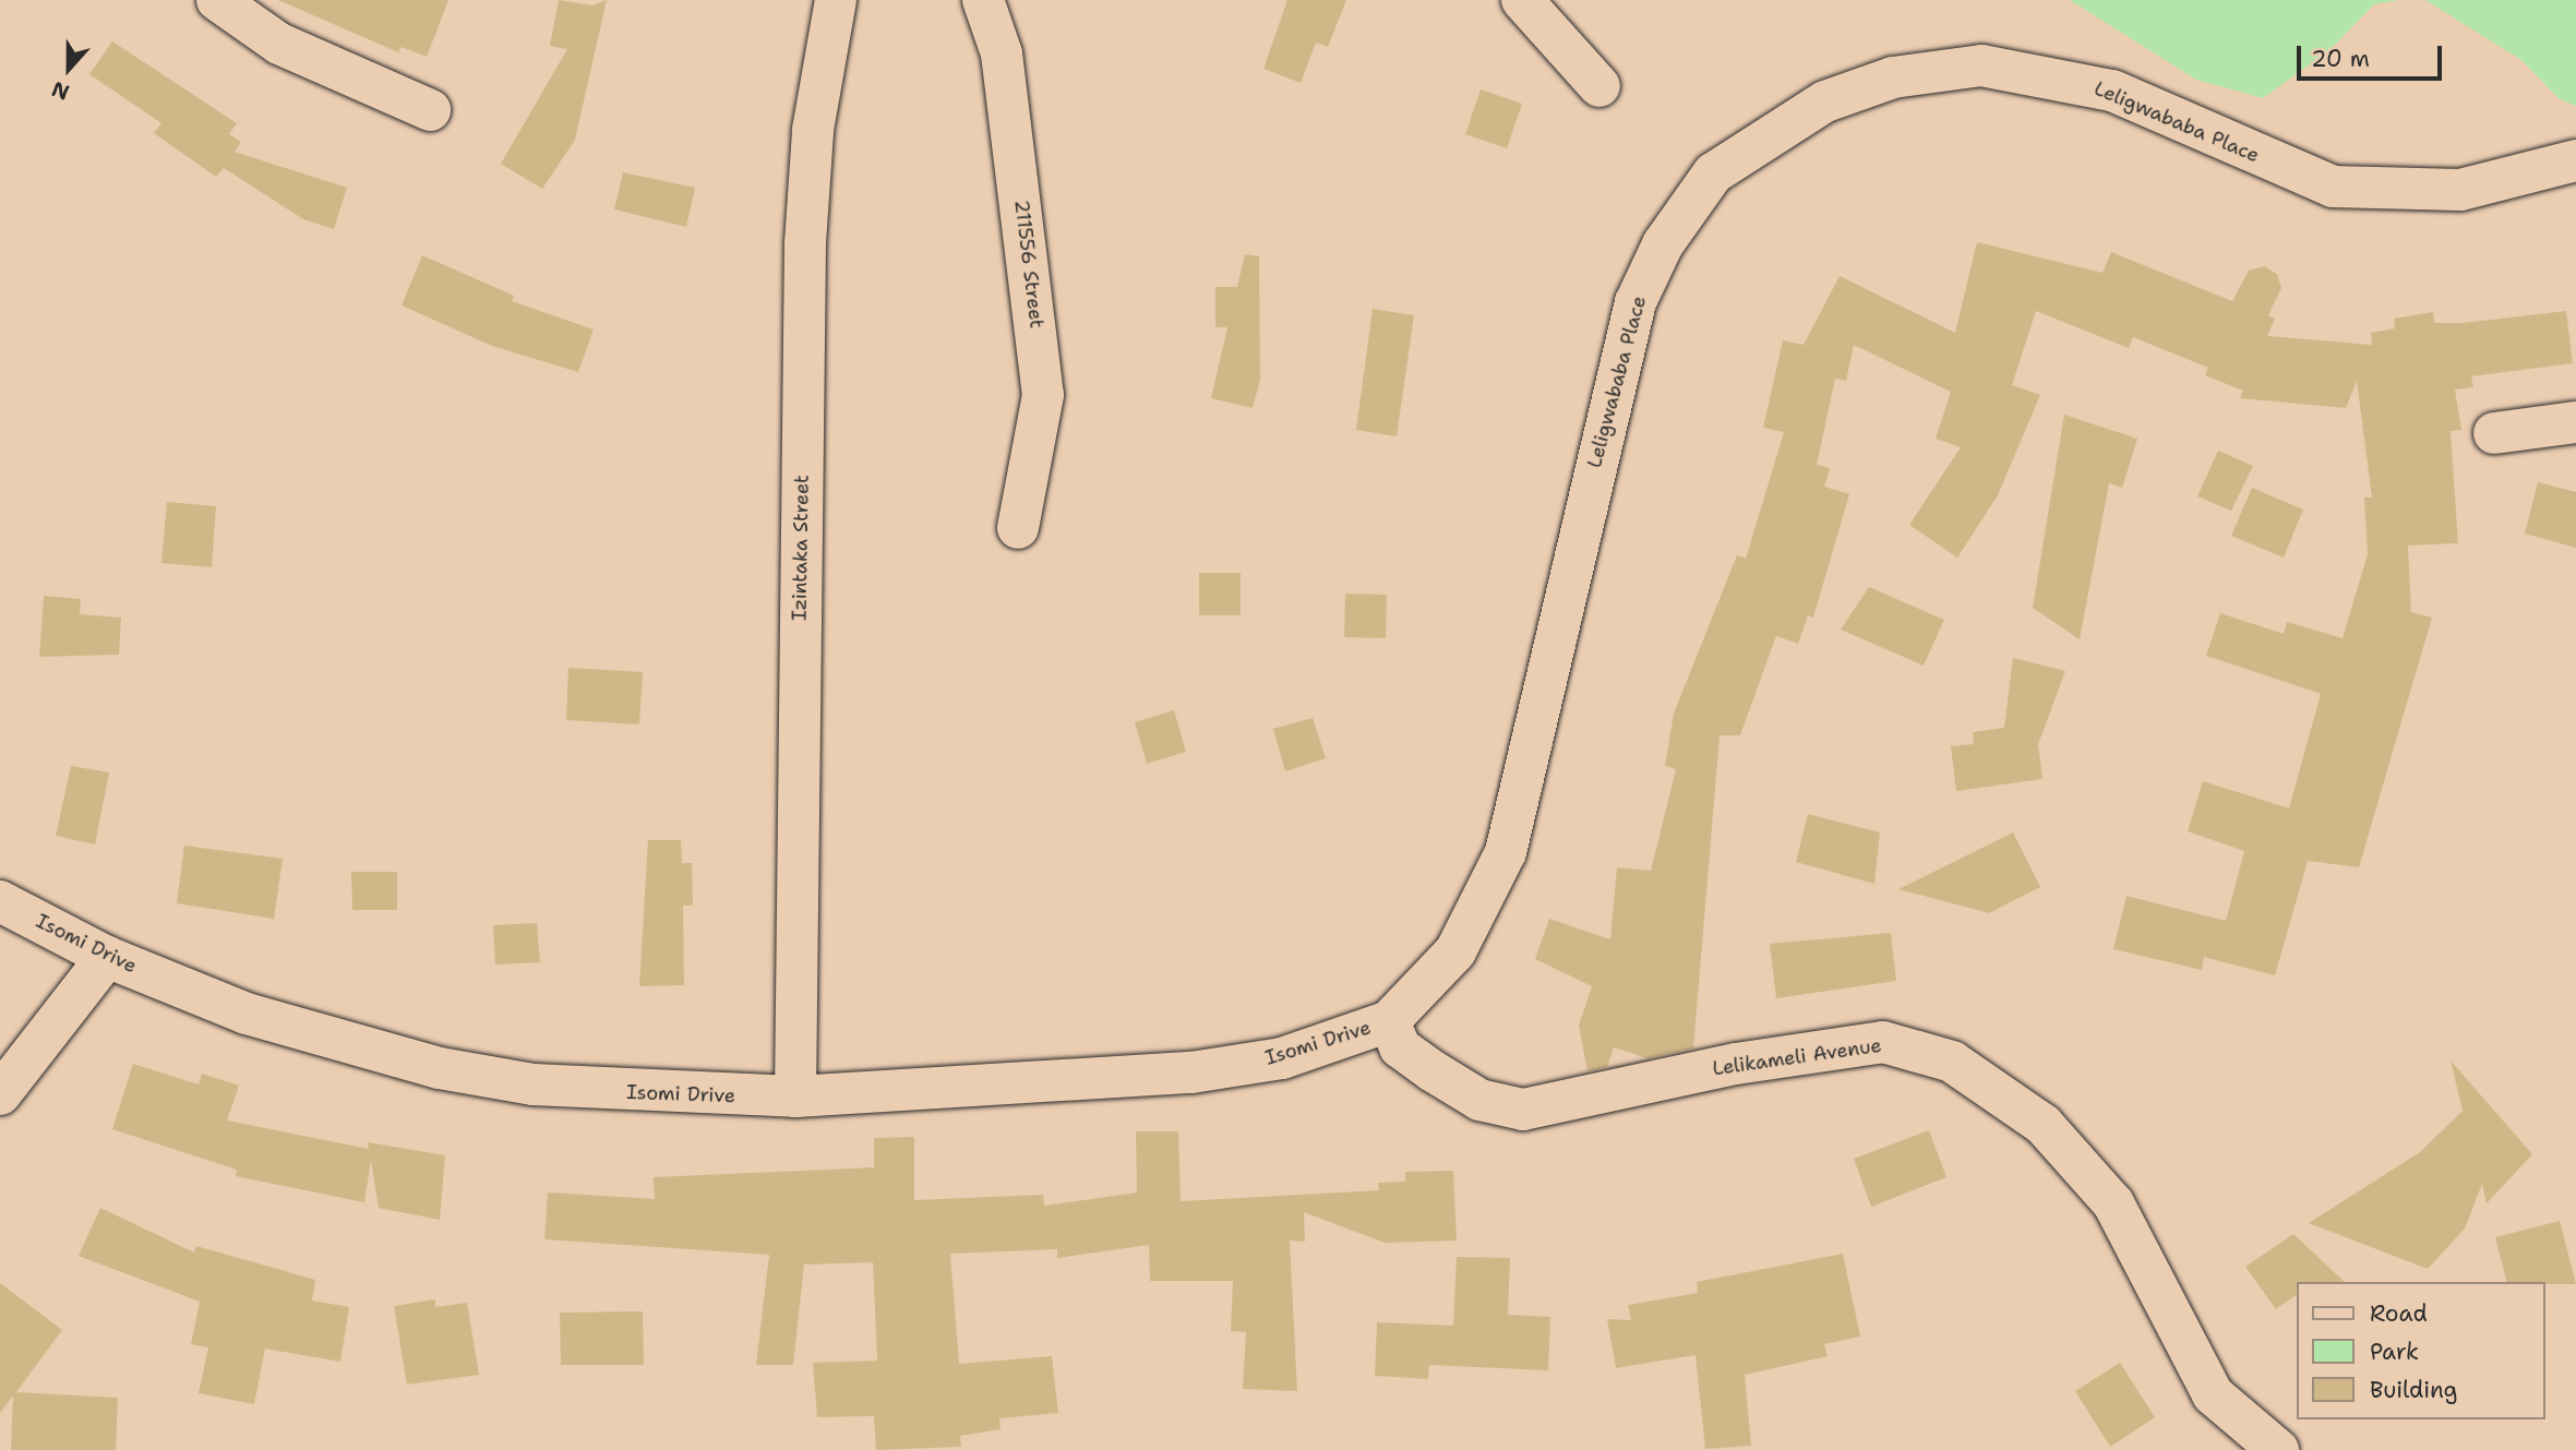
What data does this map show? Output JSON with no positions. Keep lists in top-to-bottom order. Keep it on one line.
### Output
{"streets":{"street":["Leligwababa Place","211556 Street","Izintaka Street","Isomi Drive","Lelikameli Avenue"]},"crossings":[["Leligwababa Place","Isomi Drive"],["Leligwababa Place","Lelikameli Avenue"],["Izintaka Street","Isomi Drive"],["Isomi Drive","Lelikameli Avenue"]],"legend":["Road","Park","Building"],"scale_bar":"20 m","north":"bottom"}
